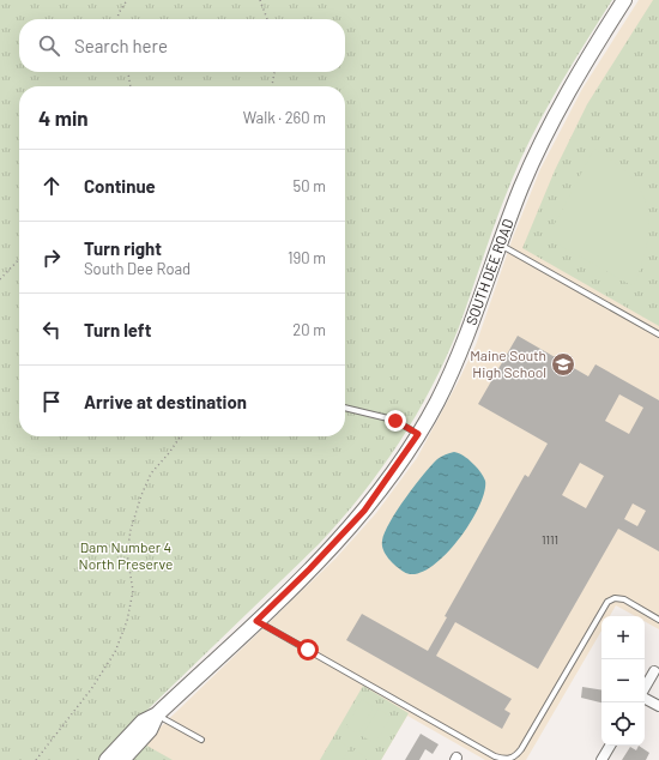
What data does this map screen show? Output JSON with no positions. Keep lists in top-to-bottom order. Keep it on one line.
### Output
{"streets":{"main road":["SOUTH DEE ROAD"]},"parks":["Dam Number 4 North Preserve"],"places":{"school or university":["Maine South High School"]},"house_numbers":["1111"],"page":{"search":"Search here","heading":["4 min","Walk · 260 m"],"list":[["Continue","50 m"],["Turn right","South Dee Road","190 m"],["Turn left","20 m"],"Arrive at destination"],"map_buttons":["+","−"]}}
